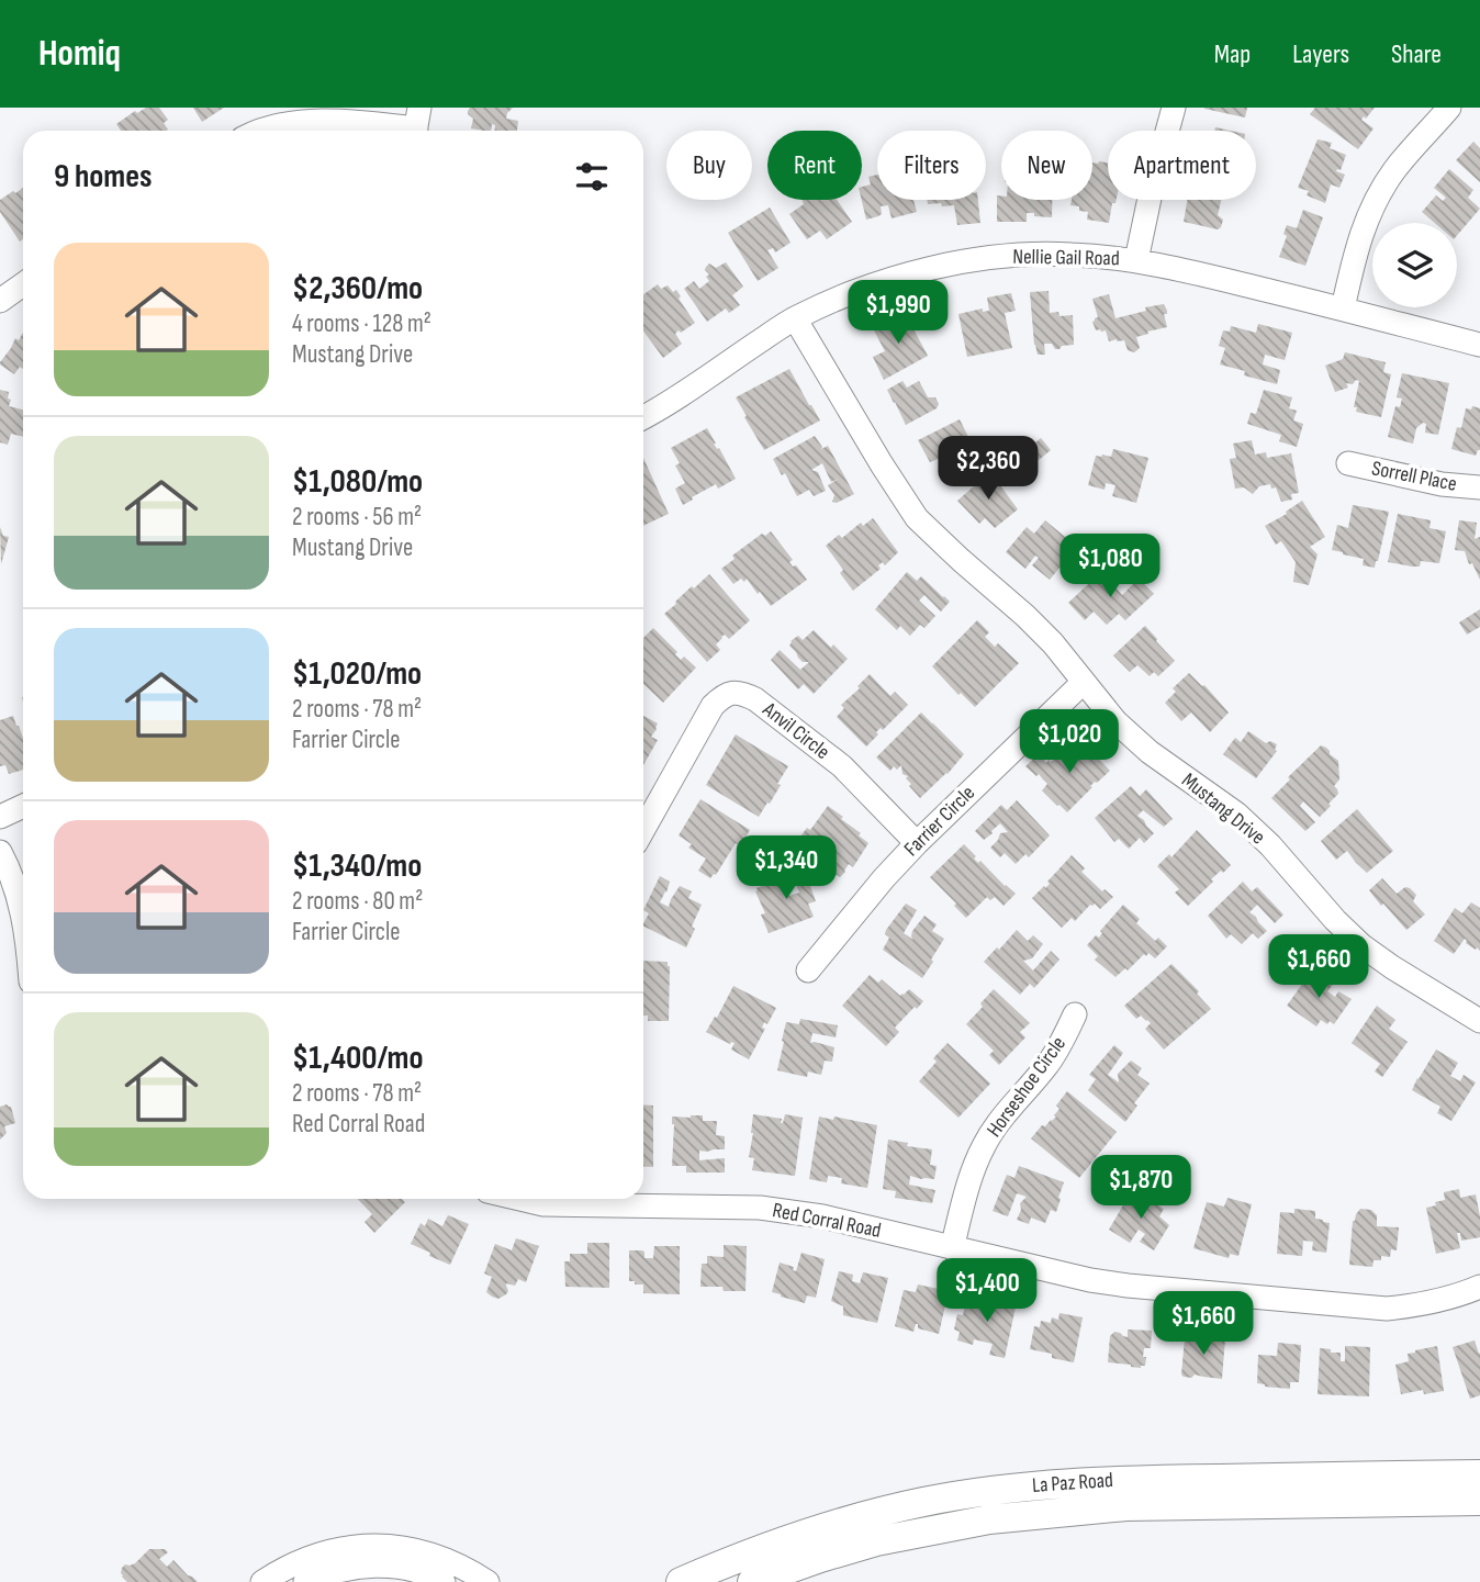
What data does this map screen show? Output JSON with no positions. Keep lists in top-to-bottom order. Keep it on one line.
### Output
{"streets":{"main road":["La Paz Road"],"street":["Nellie Gail Road","Sorrell Place","Anvil Circle","Mustang Drive","Farrier Circle","Horseshoe Circle","Red Corral Road"]},"crossings":[["Nellie Gail Road","Mustang Drive"],["Anvil Circle","Farrier Circle"],["Mustang Drive","Farrier Circle"],["Horseshoe Circle","Red Corral Road"]],"page":{"header":"Homiq","nav":["Map","Layers","Share"],"chip":["Buy","Rent","Filters","New","Apartment"],"heading":"9 homes","list":[{"name":"$2,360/mo","note":"4 rooms · 128 m² · Mustang Drive"},{"name":"$1,080/mo","note":"2 rooms · 56 m² · Mustang Drive"},{"name":"$1,020/mo","note":"2 rooms · 78 m² · Farrier Circle"},{"name":"$1,340/mo","note":"2 rooms · 80 m² · Farrier Circle"},{"name":"$1,400/mo","note":"2 rooms · 78 m² · Red Corral Road"}],"price":["$1,990","$2,360","$1,080","$1,020","$1,340","$1,660","$1,870","$1,400","$1,660"]}}
